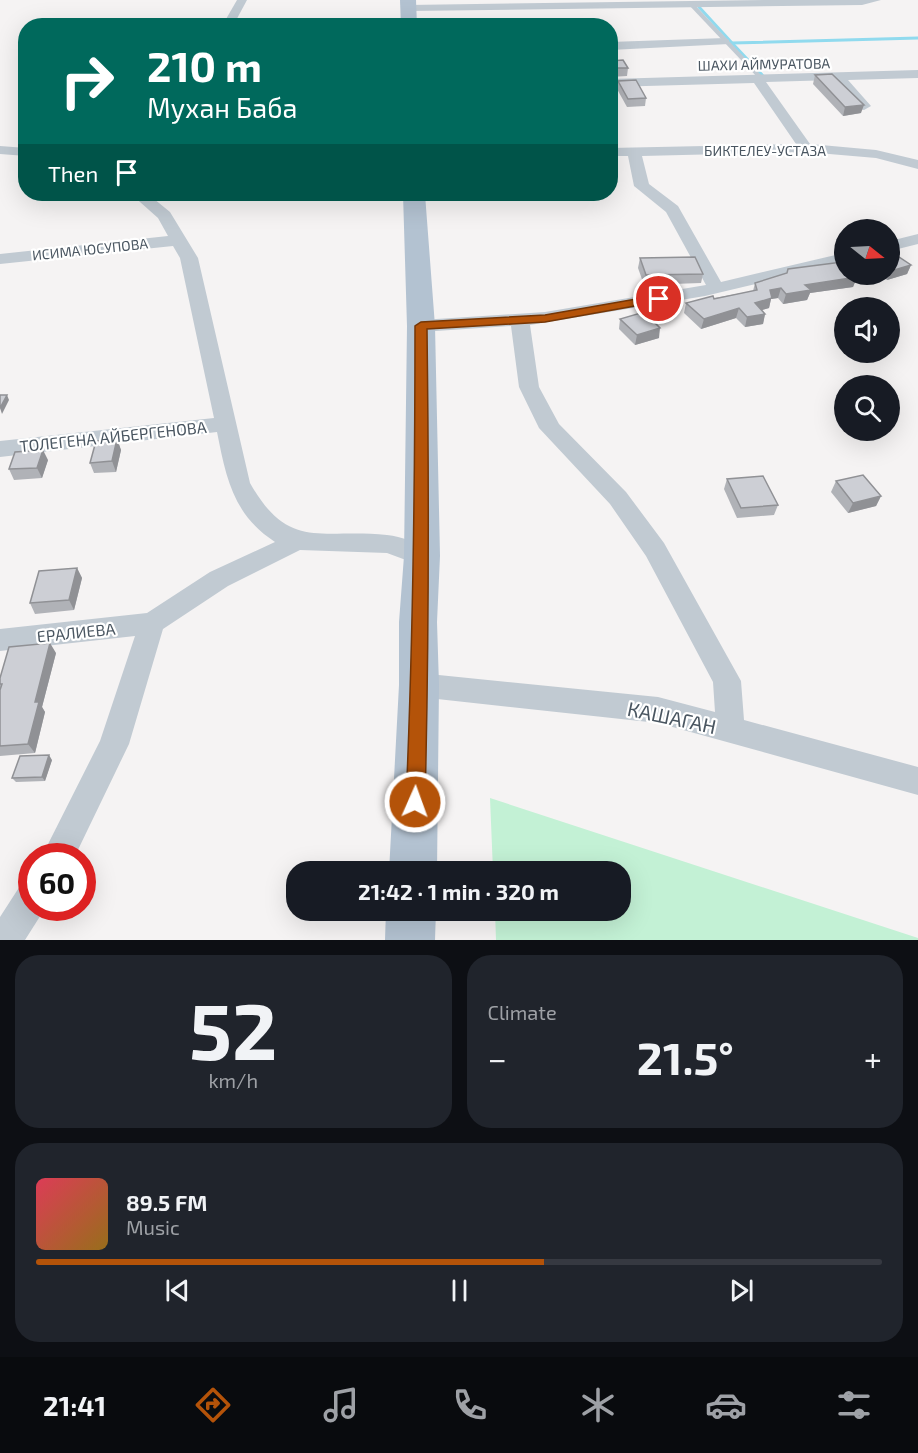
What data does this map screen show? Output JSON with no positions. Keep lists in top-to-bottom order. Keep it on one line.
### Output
{"streets":{"street":["ШАХИ АЙМУРАТОВА","БИКТЕЛЕУ-УСТАЗА","ИСИМА ЮСУПОВА","ТОЛЕГЕНА АЙБЕРГЕНОВА","ЕРАЛИЕВА","КАШАГАН"]},"north":"right","page":{"turn":["210 m","Мухан Баба"],"then":"Then","limit":"60","trip":"21:42 · 1 min · 320 m","tile":[["52","km/h"],"Climate"],"heat":["−","21.5°","+"],"song":["89.5 FM","Music"],"tabs":"21:41"}}
